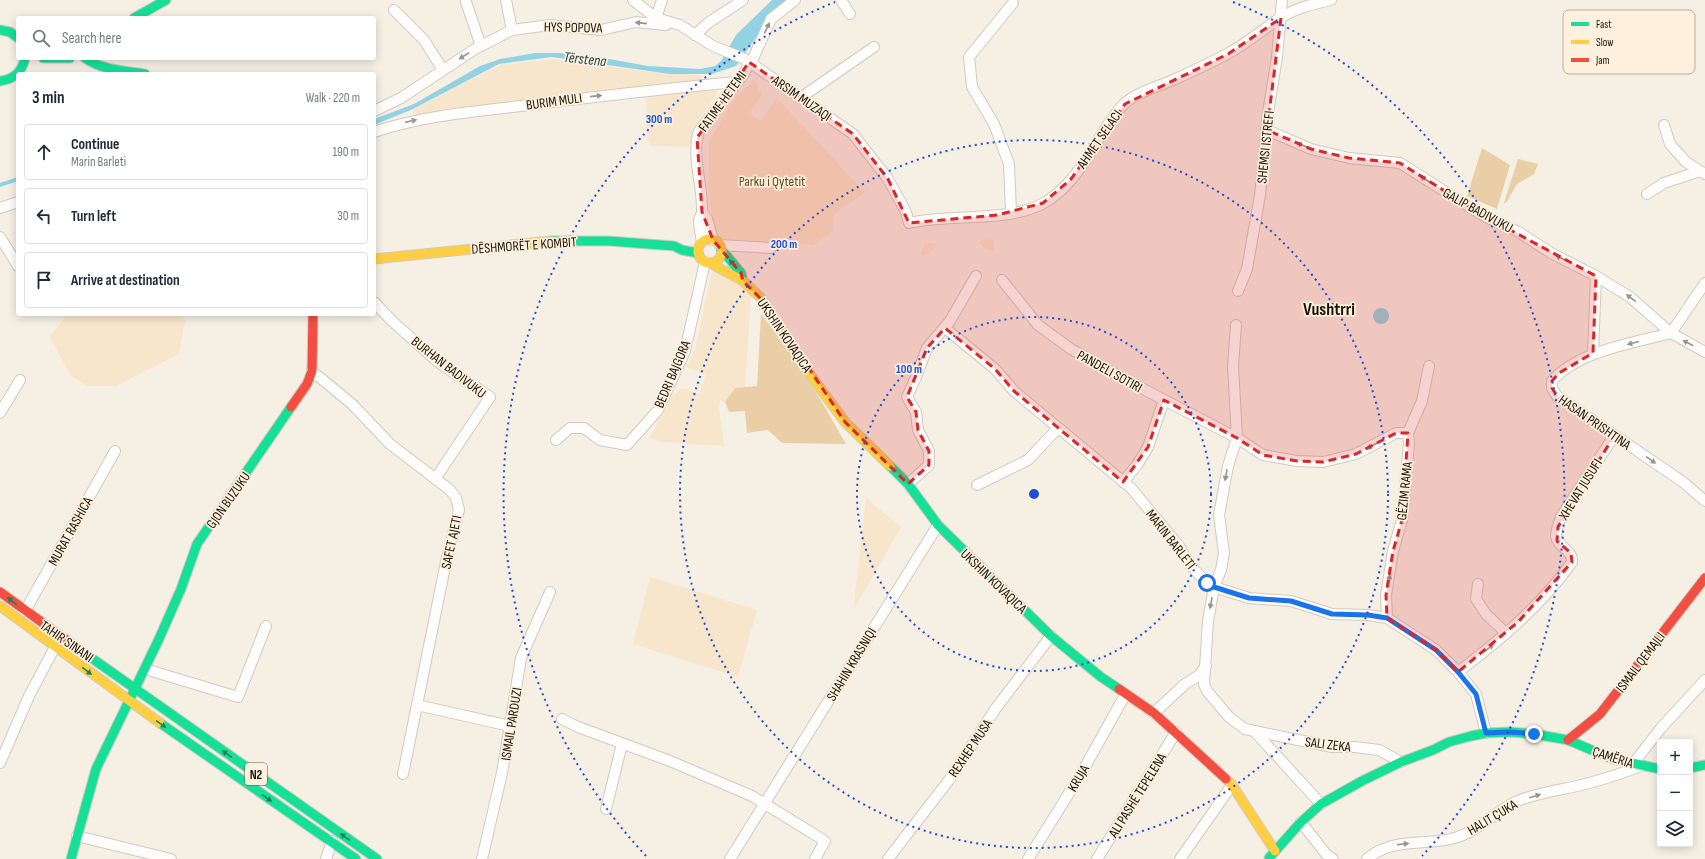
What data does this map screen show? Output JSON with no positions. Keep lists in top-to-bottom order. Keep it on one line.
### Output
{"streets":{"street":["HYS POPOVA","ARSIM MUZAQI","BURIM MULI","FATIME HETEMI","AHMET SELACI","SHEMSI ISTREFI","GALIP BADIVUKU","DËSHMORËT E KOMBIT","UKSHIN KOVAQICA","BURHAN BADIVUKU","PANDELI SOTIRI","BEDRI BAJGORA","HASAN PRISHTINA","XHEVAT JUSUFI","GËZIM RAMA","GJON BUZUKU","MURAT RASHICA","MARIN BARLETI","SAFET AJETI","TAHIR SINANI","ISMAIL QEMAJLI","SHAHIN KRASNIQI","ISMAIL PARDUZI","SALI ZEKA","REXHEP MUSA","ÇAMËRIA","N2","KRUJA","ALI PASHË TEPELENA","HALIT ÇUKA"]},"crossings":[["HYS POPOVA","ARSIM MUZAQI"],["ARSIM MUZAQI","FATIME HETEMI"],["ARSIM MUZAQI","AHMET SELACI"],["BURIM MULI","FATIME HETEMI"],["FATIME HETEMI","DËSHMORËT E KOMBIT"],["FATIME HETEMI","BEDRI BAJGORA"],["AHMET SELACI","SHEMSI ISTREFI"],["SHEMSI ISTREFI","GALIP BADIVUKU"],["GALIP BADIVUKU","HASAN PRISHTINA"],["DËSHMORËT E KOMBIT","BEDRI BAJGORA"],["UKSHIN KOVAQICA","SHAHIN KRASNIQI"],["UKSHIN KOVAQICA","REXHEP MUSA"],["UKSHIN KOVAQICA","ÇAMËRIA"],["UKSHIN KOVAQICA","KRUJA"],["UKSHIN KOVAQICA","ALI PASHË TEPELENA"],["BURHAN BADIVUKU","SAFET AJETI"],["PANDELI SOTIRI","GËZIM RAMA"],["PANDELI SOTIRI","SALI ZEKA"],["HASAN PRISHTINA","XHEVAT JUSUFI"],["XHEVAT JUSUFI","MARIN BARLETI"],["GËZIM RAMA","MARIN BARLETI"],["GJON BUZUKU","SAFET AJETI"],["GJON BUZUKU","TAHIR SINANI"],["GJON BUZUKU","N2"],["MURAT RASHICA","TAHIR SINANI"],["MARIN BARLETI","SALI ZEKA"],["MARIN BARLETI","ÇAMËRIA"],["TAHIR SINANI","N2"],["ISMAIL QEMAJLI","ÇAMËRIA"],["SALI ZEKA","ÇAMËRIA"],["ÇAMËRIA","HALIT ÇUKA"]],"one_way":["HYS POPOVA","BURIM MULI","GALIP BADIVUKU","PANDELI SOTIRI","GËZIM RAMA","SALI ZEKA","HALIT ÇUKA"],"districts":["Vushtrri"],"water":["Tërstena"],"parks":["Parku i Qytetit"],"legend":["Fast","Slow","Jam"],"page":{"search":"Search here","heading":["3 min","Walk · 220 m"],"list":[["Continue","Marin Barleti","190 m"],["Turn left","30 m"],"Arrive at destination"],"map_buttons":["+","−"]},"rings":["300 m","200 m","100 m"]}
